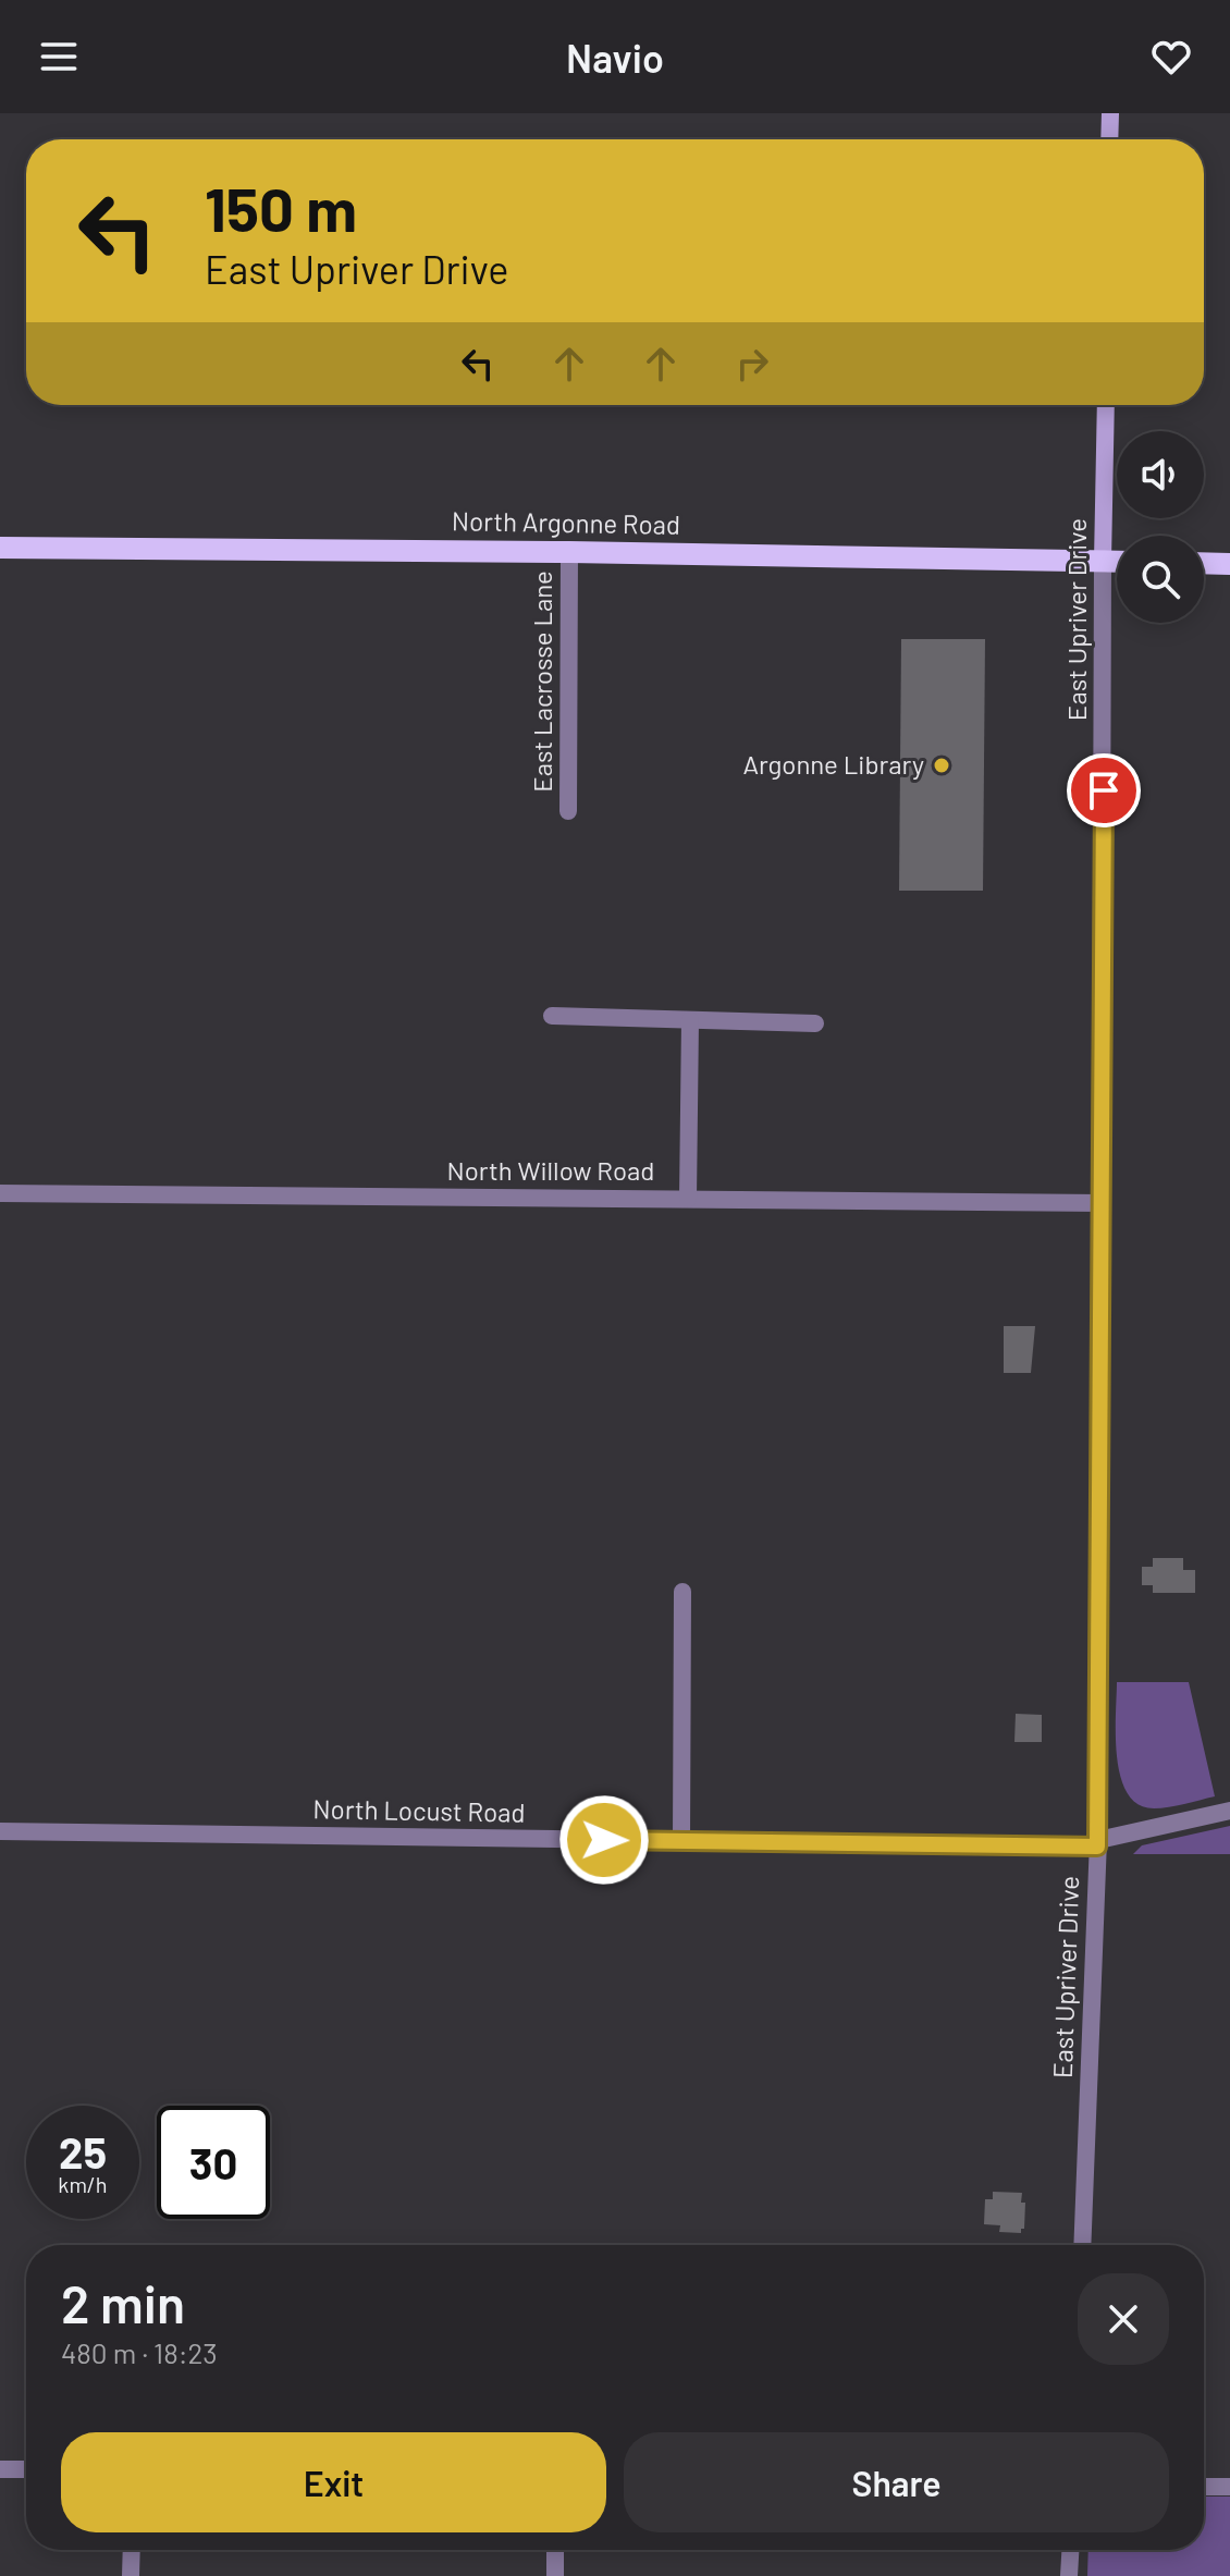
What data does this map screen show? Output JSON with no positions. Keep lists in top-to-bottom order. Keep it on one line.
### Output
{"streets":{"main road":["North Argonne Road","East Upriver Drive"],"street":["East Lacrosse Lane","North Willow Road","North Locust Road"]},"crossings":[["North Argonne Road","East Upriver Drive"],["North Argonne Road","East Lacrosse Lane"],["East Upriver Drive","North Willow Road"],["East Upriver Drive","North Locust Road"]],"places":["Argonne Library"],"page":{"header":"Navio","turn":["150 m","East Upriver Drive"],"speed":"25 km/h","limit":"30","heading":["2 min","480 m · 18:23"],"buttons":["Exit","Share"]}}
